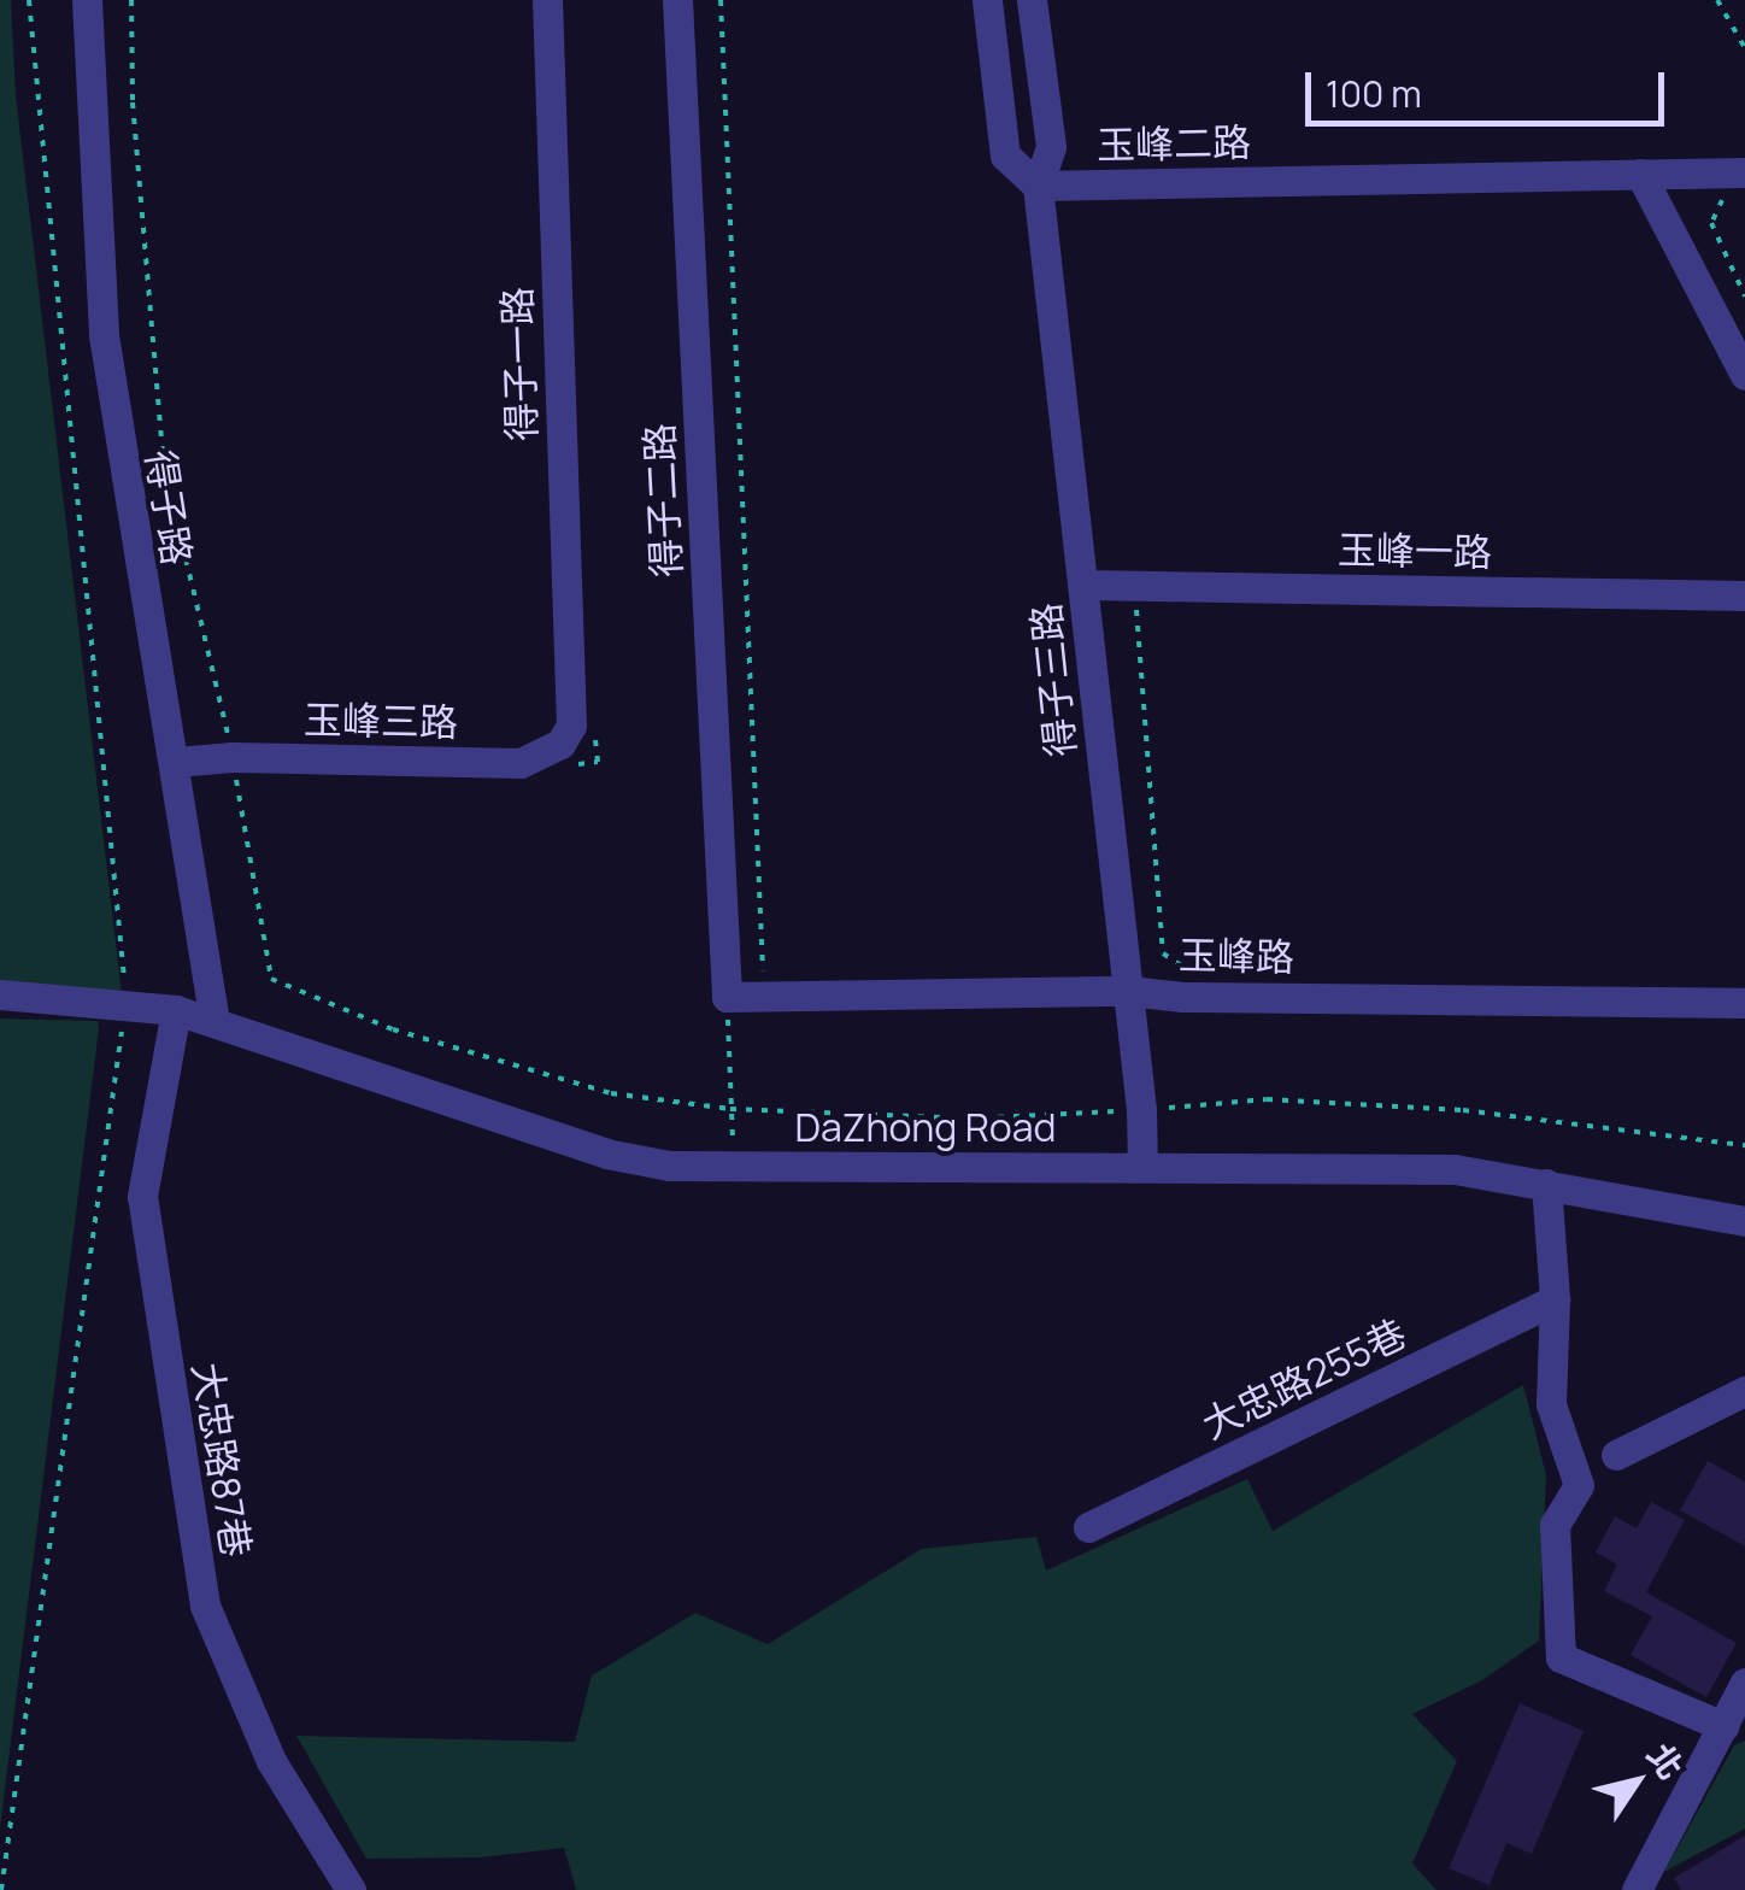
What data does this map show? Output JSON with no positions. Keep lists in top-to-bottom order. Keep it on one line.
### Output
{"streets":{"street":["玉峰二路","得子一路","得子二路","得子路","玉峰一路","得子三路","玉峰三路","玉峰路","DaZhong Road","大忠路255巷","大忠路87巷"]},"crossings":[["玉峰二路","得子三路"],["得子一路","玉峰三路"],["得子二路","玉峰路"],["得子路","玉峰三路"],["得子路","DaZhong Road"],["玉峰一路","得子三路"],["得子三路","玉峰路"],["得子三路","DaZhong Road"],["DaZhong Road","大忠路87巷"]],"scale_bar":"100 m","north":"top right"}
